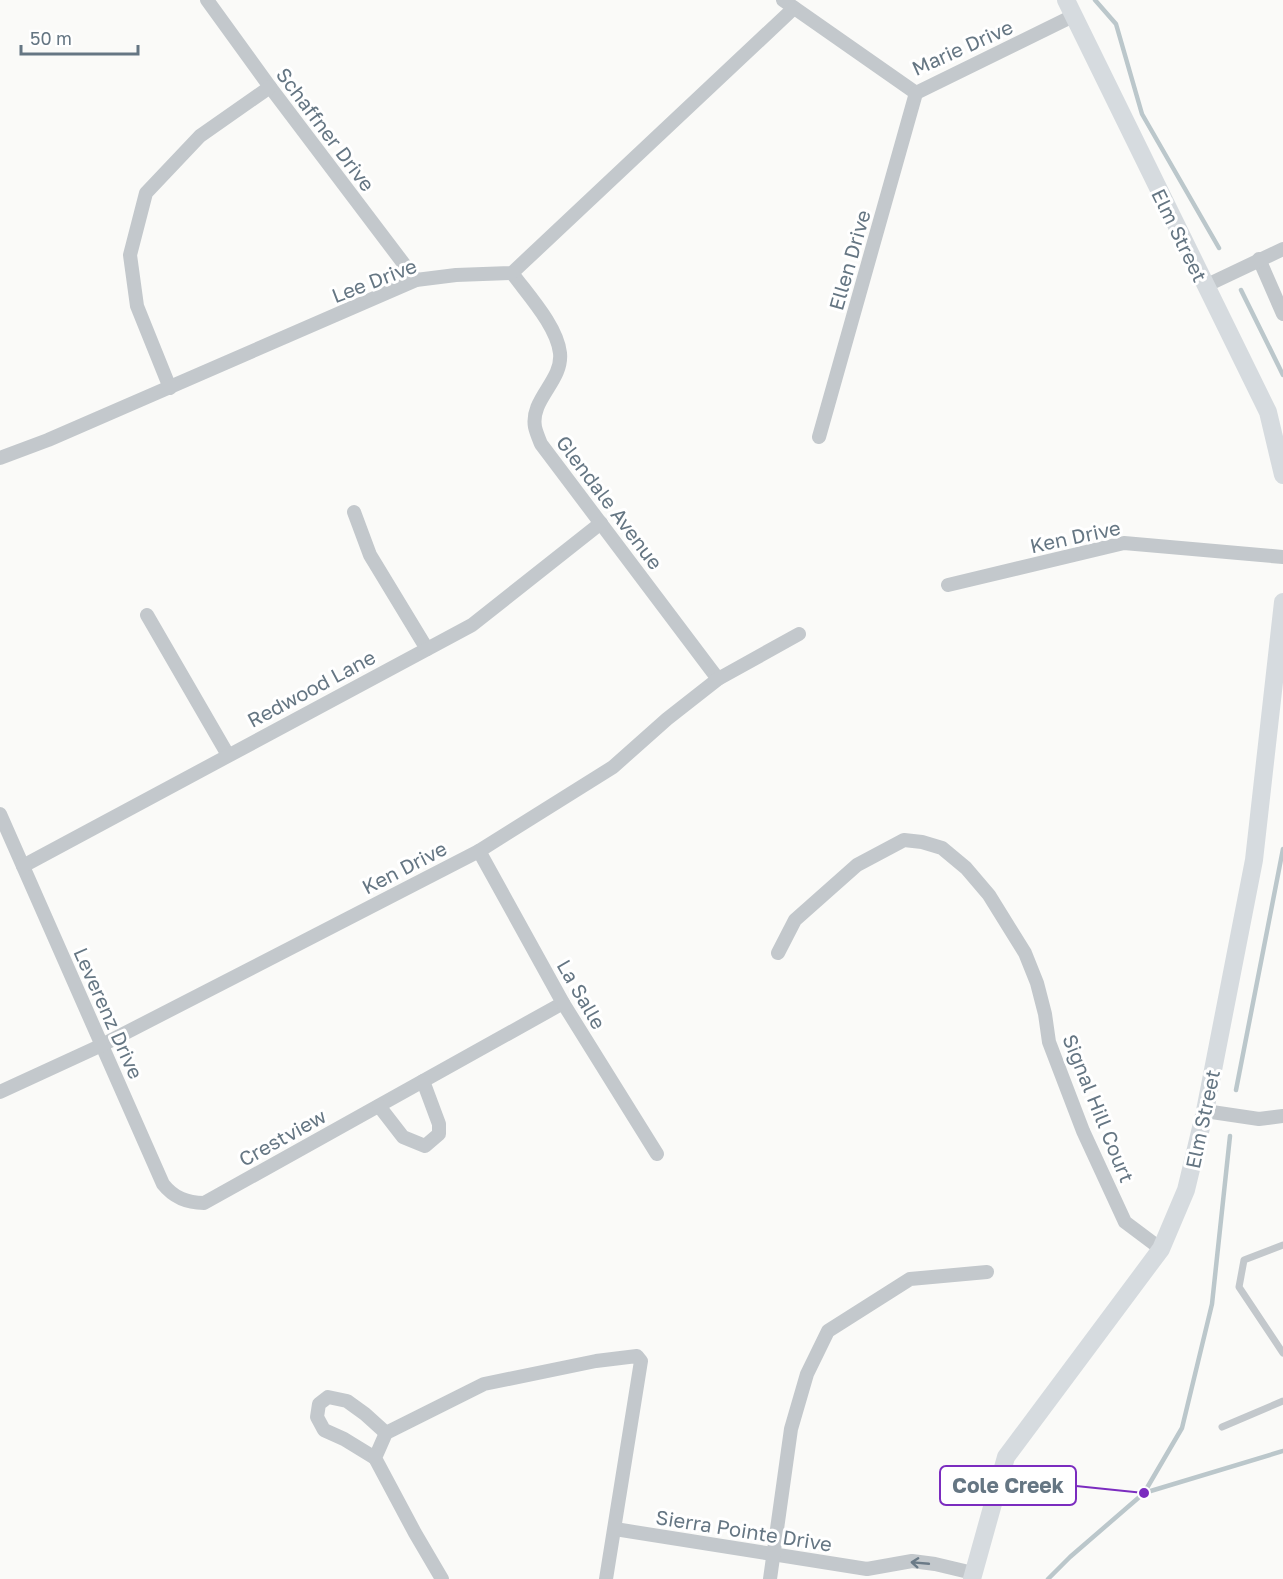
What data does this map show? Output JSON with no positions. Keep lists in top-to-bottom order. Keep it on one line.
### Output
{"streets":{"main road":["Elm Street"],"street":["Marie Drive","Schaffner Drive","Ellen Drive","Lee Drive","Glendale Avenue","Ken Drive","Redwood Lane","La Salle","Leverenz Drive","Signal Hill Court","Crestview","Sierra Pointe Drive"]},"crossings":[["Marie Drive","Elm Street"],["Marie Drive","Ellen Drive"],["Schaffner Drive","Lee Drive"],["Elm Street","Signal Hill Court"],["Elm Street","Sierra Pointe Drive"],["Lee Drive","Glendale Avenue"],["Glendale Avenue","Ken Drive"],["Glendale Avenue","Redwood Lane"],["Ken Drive","La Salle"],["Ken Drive","Leverenz Drive"],["Redwood Lane","Leverenz Drive"],["La Salle","Crestview"],["Leverenz Drive","Crestview"]],"places":["Cole Creek"],"scale_bar":"50 m"}
